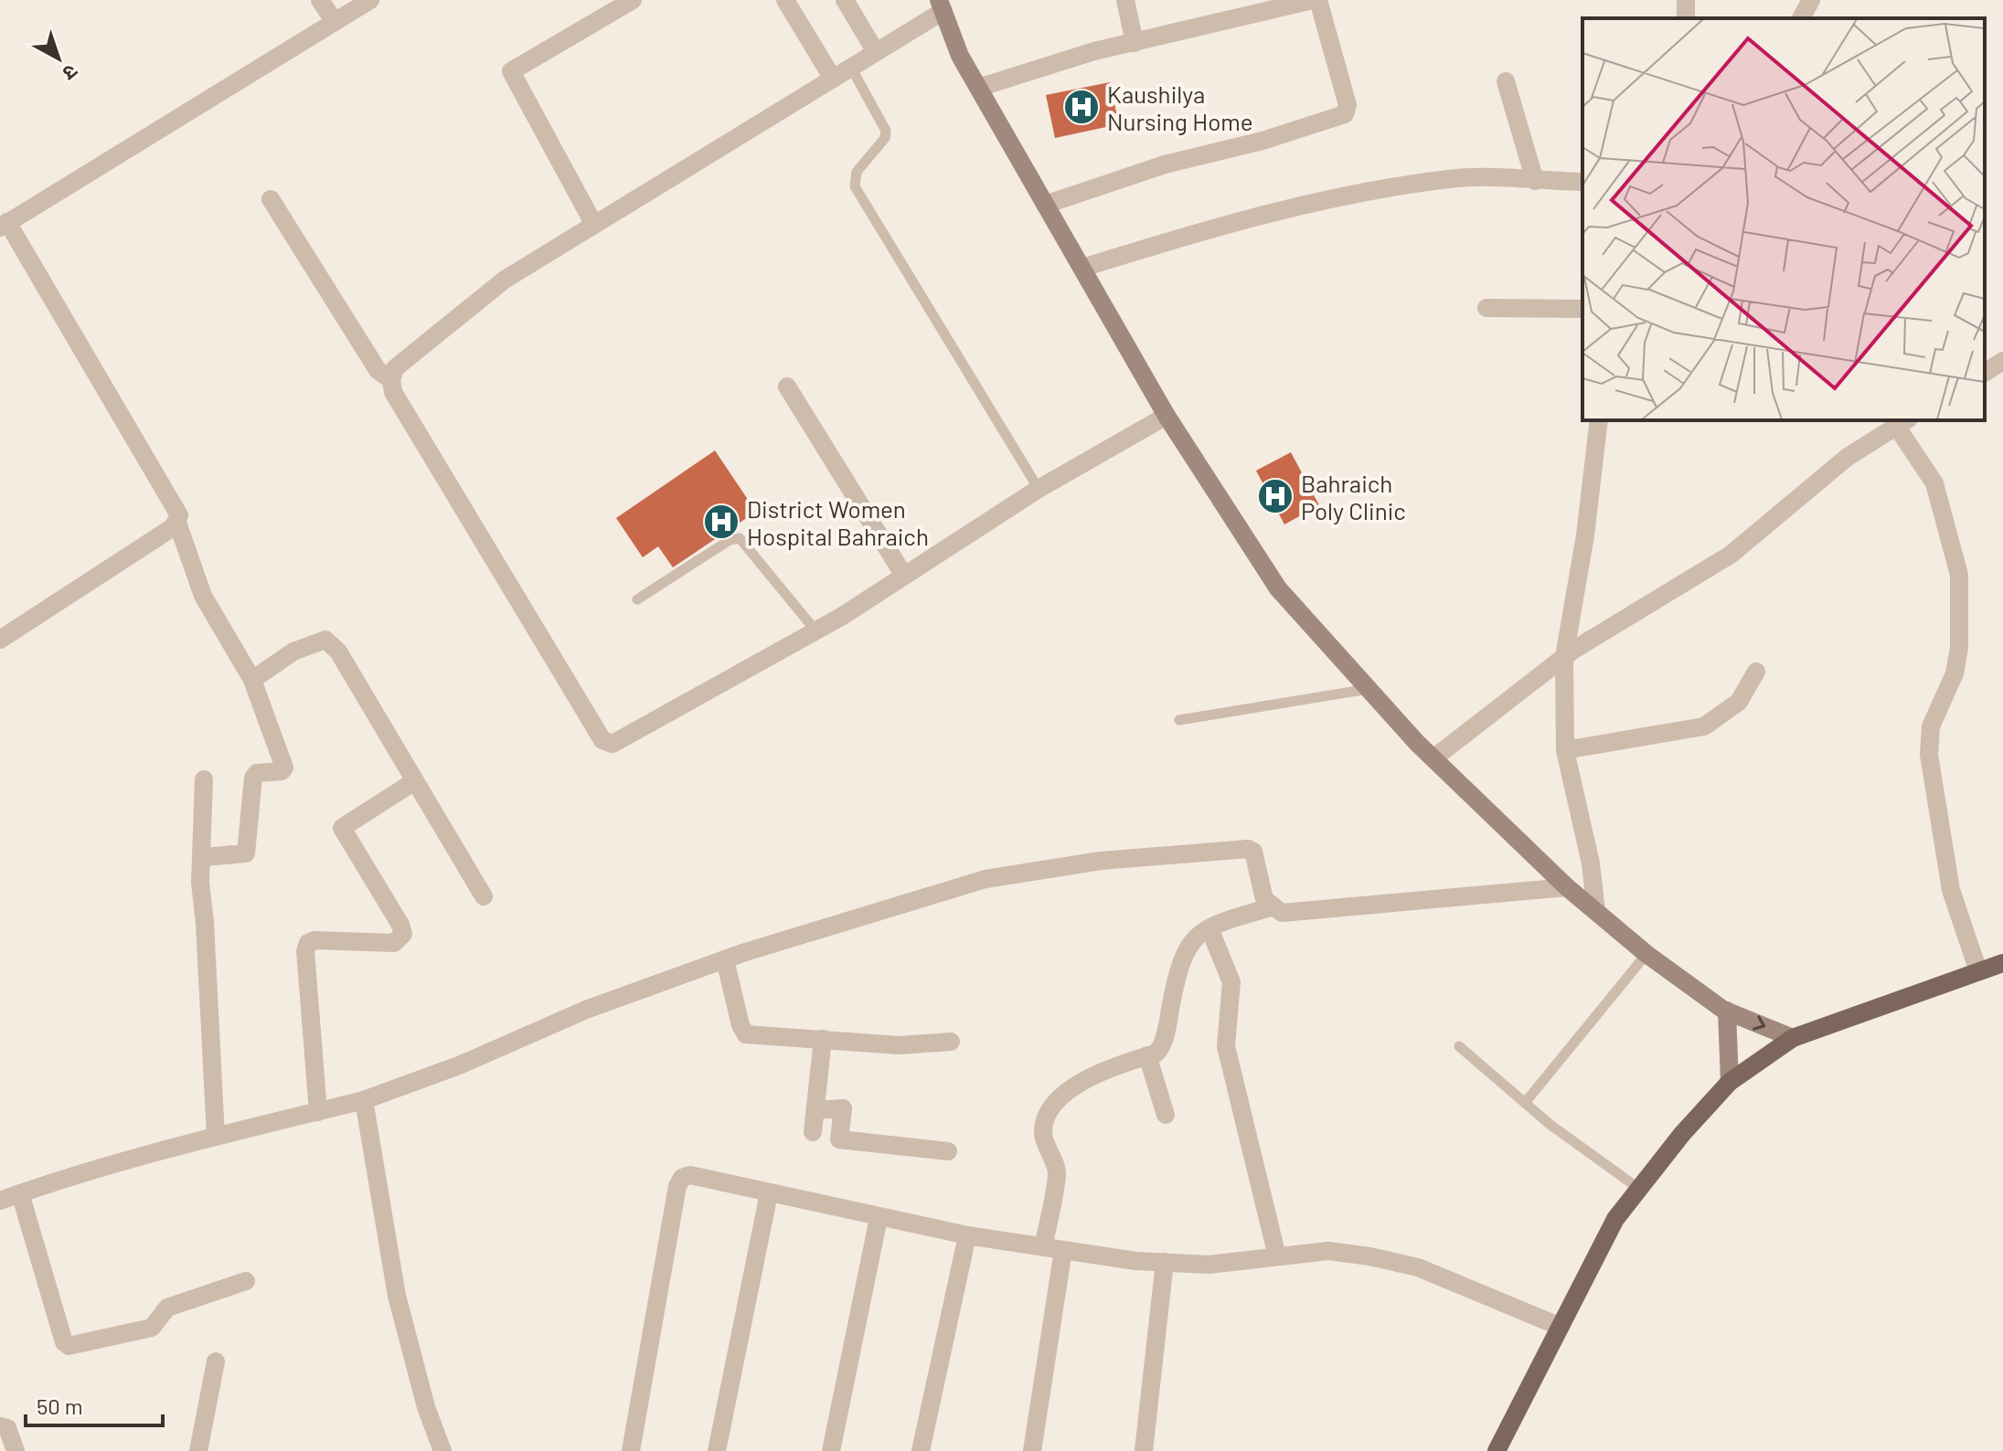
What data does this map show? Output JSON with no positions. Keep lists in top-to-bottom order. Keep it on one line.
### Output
{"places":{"hospital":["Kaushilya Nursing Home","Bahraich Poly Clinic","District Women Hospital Bahraich"]},"scale_bar":"50 m","north":"bottom right"}
